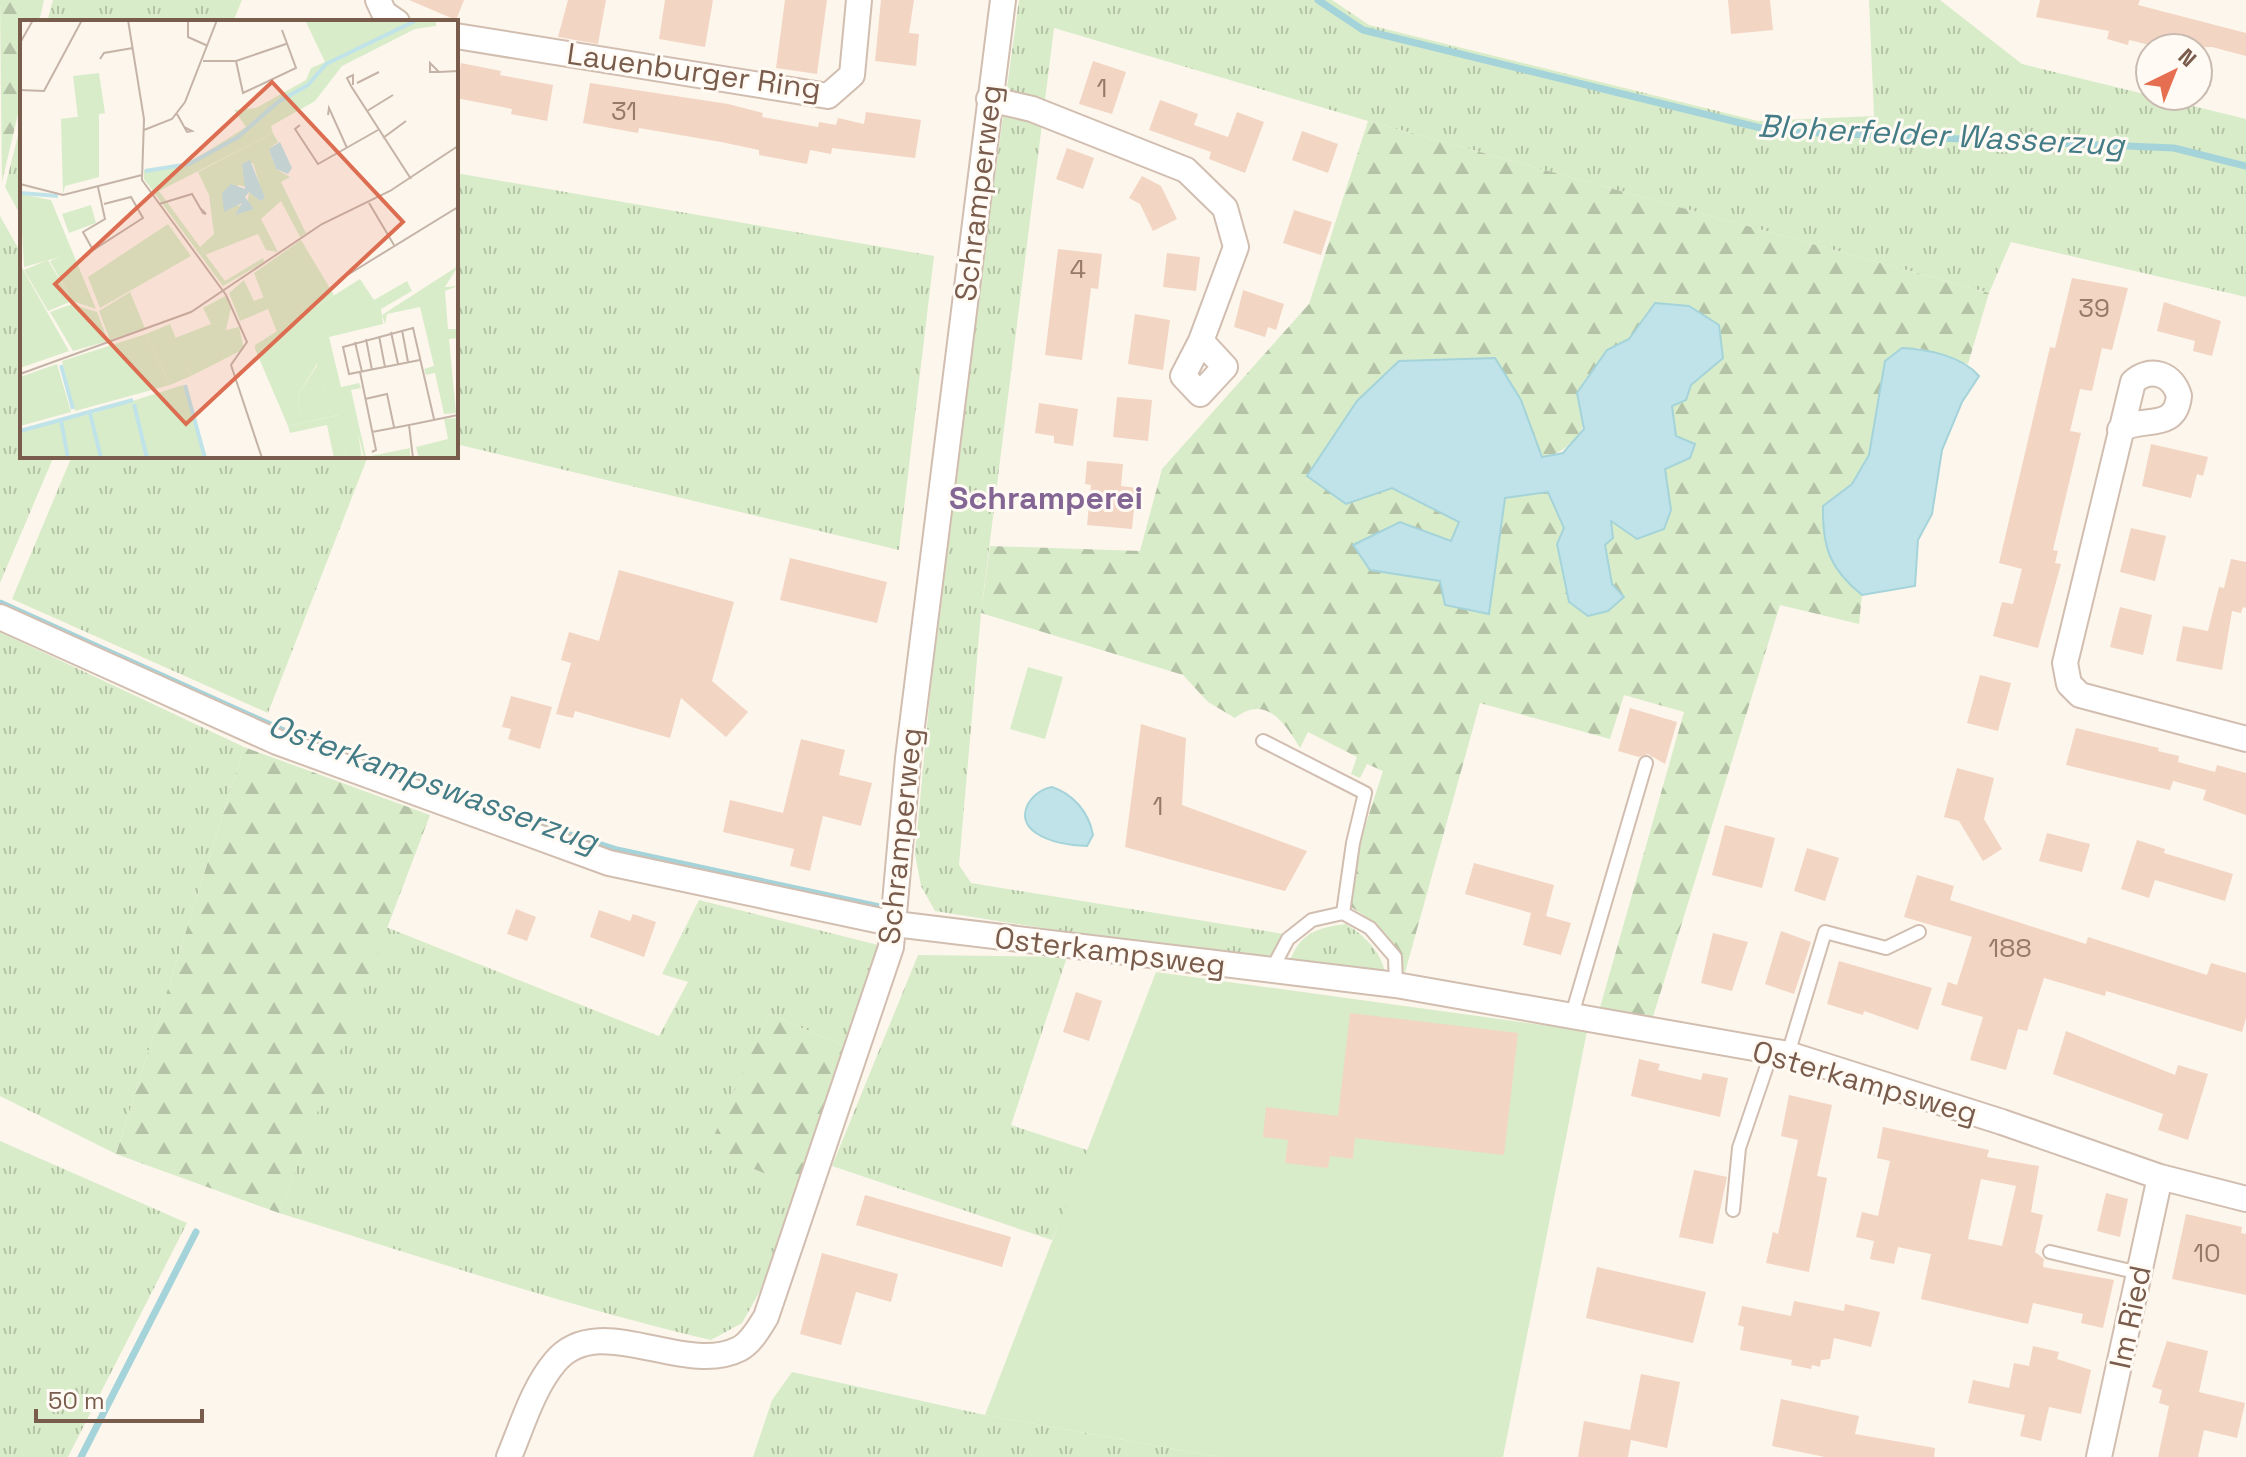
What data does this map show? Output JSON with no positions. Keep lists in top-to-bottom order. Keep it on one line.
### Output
{"streets":{"street":["Lauenburger Ring","Schramperweg","Osterkampsweg","Im Ried"]},"crossings":[["Schramperweg","Osterkampsweg"],["Osterkampsweg","Im Ried"]],"districts":["Schramperei"],"water":["Bloherfelder Wasserzug","Osterkampswasserzug"],"house_numbers":["1","31","4","39","1","188","10"],"scale_bar":"50 m","north":"top right"}
